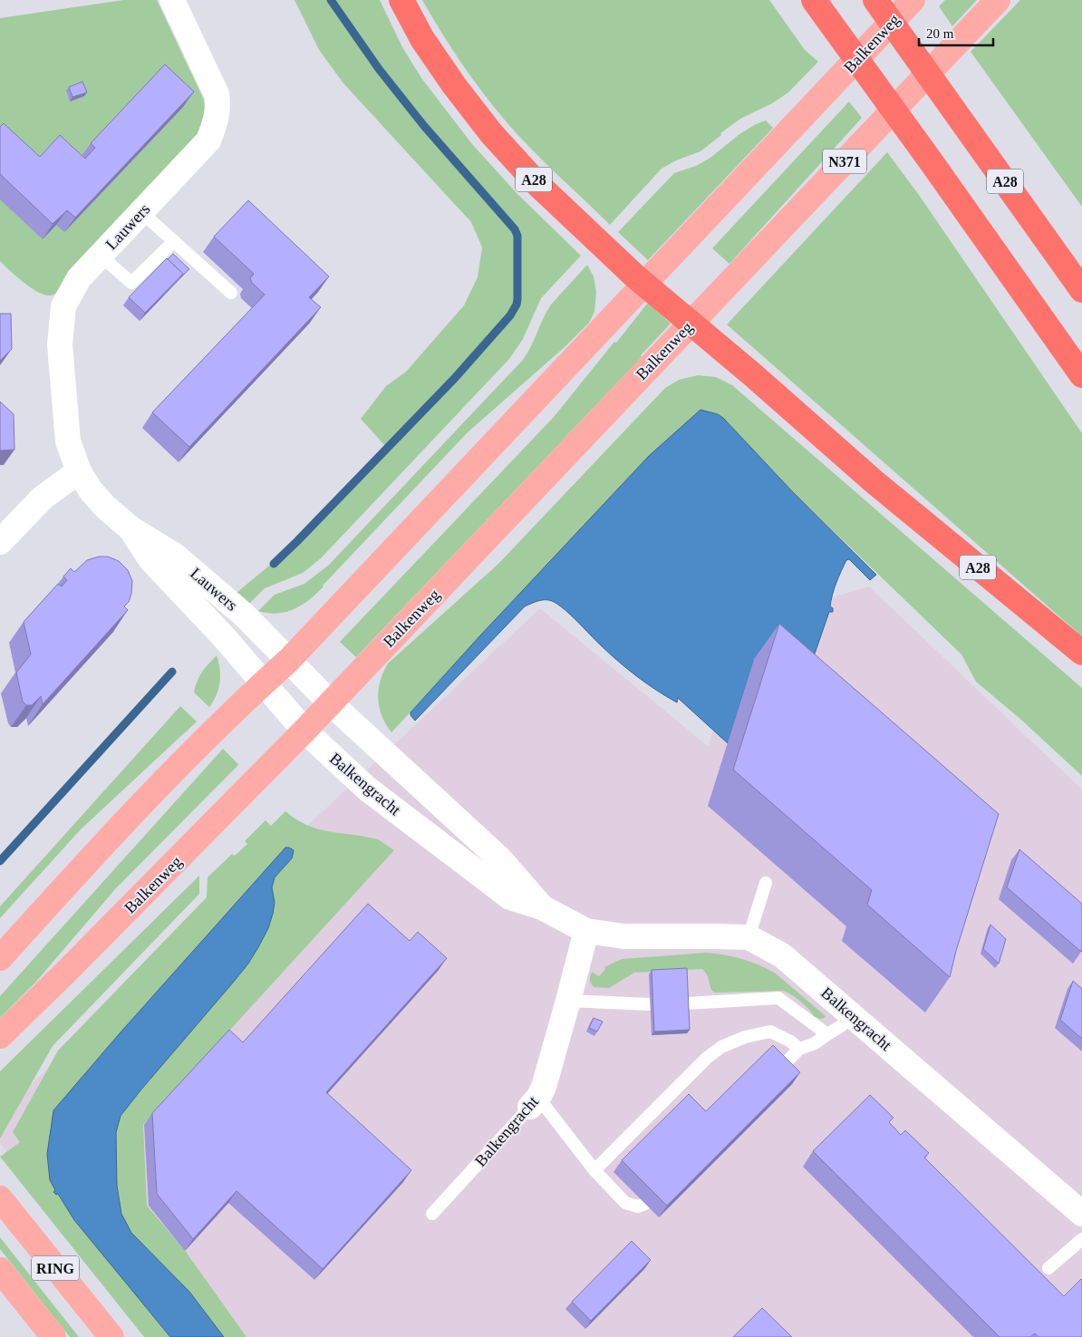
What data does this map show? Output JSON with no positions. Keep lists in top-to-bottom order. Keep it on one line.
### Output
{"streets":{"highway":["A28"],"main road":["Balkenweg","N371","RING"],"street":["Lauwers","Balkengracht"]},"crossings":[["Balkenweg","A28"],["Balkenweg","Lauwers"],["Balkenweg","Balkengracht"]],"scale_bar":"20 m"}
